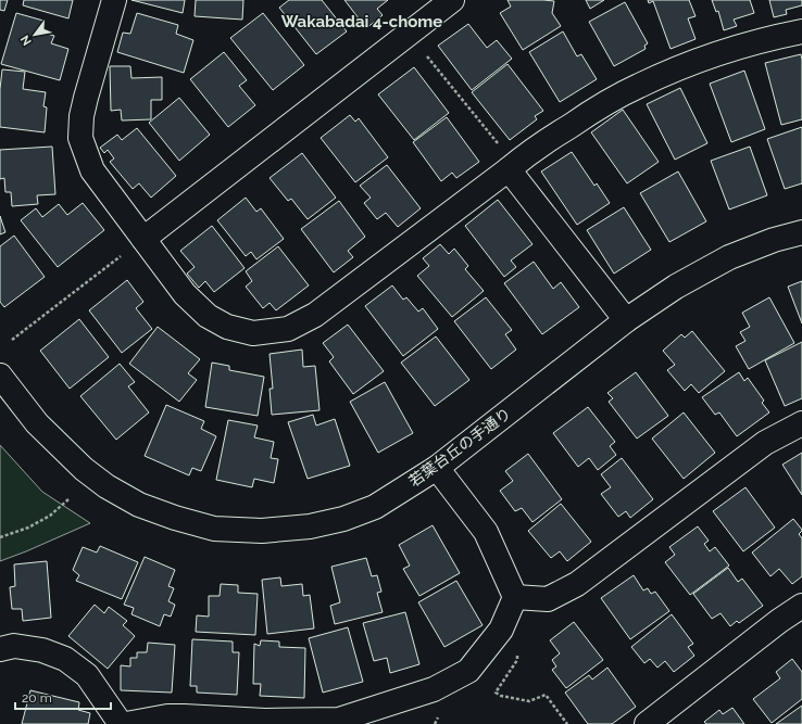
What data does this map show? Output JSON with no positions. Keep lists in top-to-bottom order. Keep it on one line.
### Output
{"streets":{"street":["若葉台丘の手通り"]},"districts":["Wakabadai 4-chome"],"scale_bar":"20 m","north":"bottom left"}
